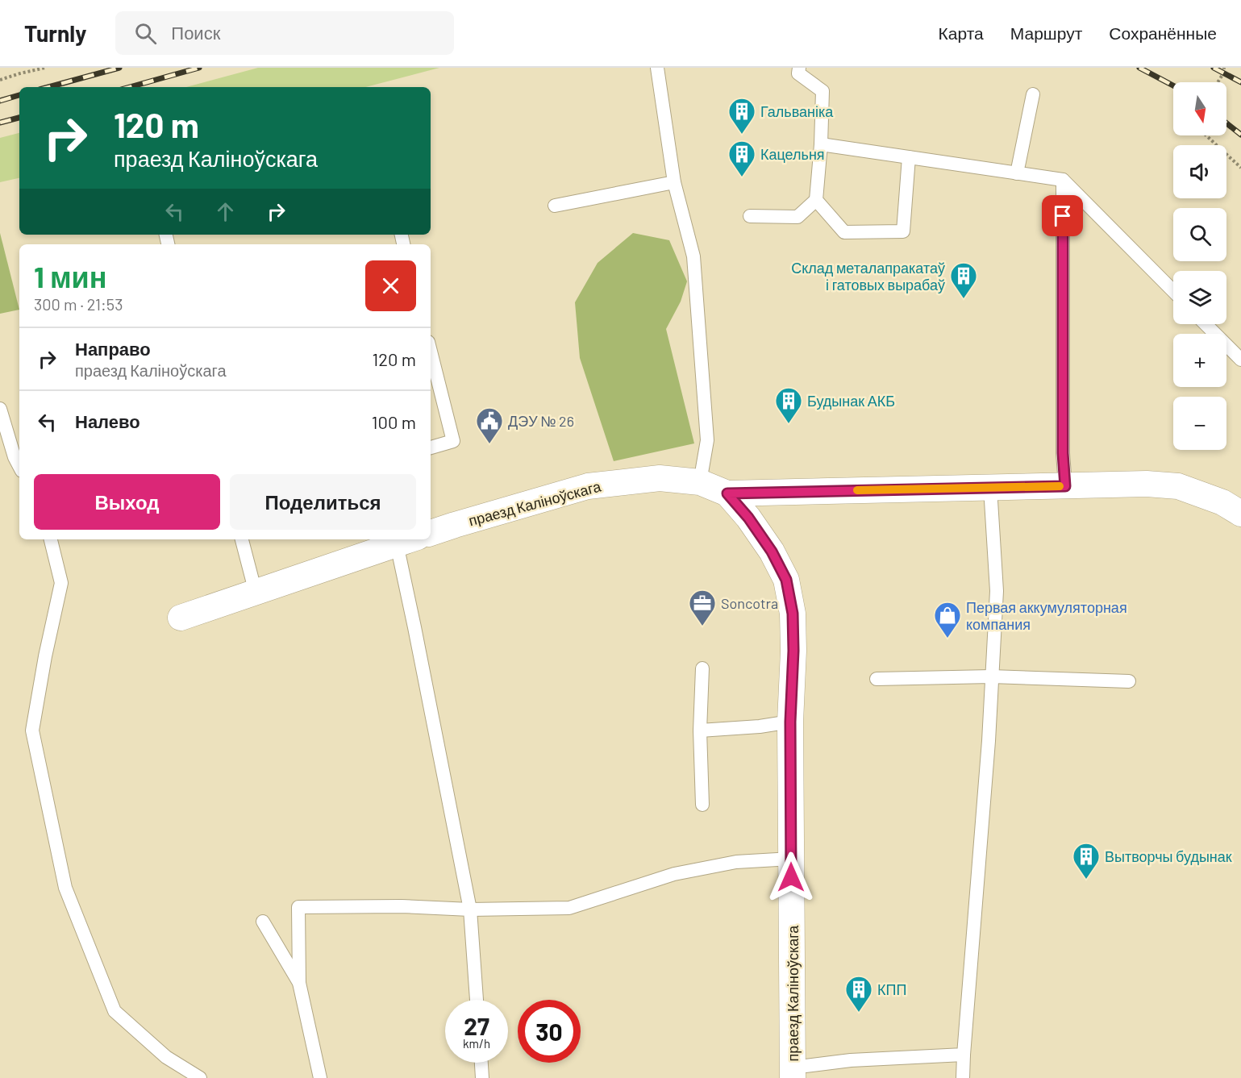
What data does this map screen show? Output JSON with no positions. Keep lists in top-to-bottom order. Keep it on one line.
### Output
{"streets":{"street":["праезд Каліноўскага"]},"places":{"building":["Гальваніка","Кацельня","Склад металапракатаў і гатовых вырабаў","Будынак АКБ","Вытворчы будынак","КПП"],"public building":["ДЭУ № 26"],"office":["Soncotra"],"shop":["Первая аккумуляторная компания"]},"north":"bottom","page":{"header":"Turnly","search":"Поиск","nav":["Карта","Маршрут","Сохранённые"],"map_buttons":["+","−"],"turn":["120 m","праезд Каліноўскага"],"heading":["1 мин","300 m · 21:53"],"list":[{"name":"Направо","note":"праезд Каліноўскага","value":"120 m"},{"name":"Налево","value":"100 m"}],"buttons":["Выход","Поделиться"],"speed":"27 km/h","limit":"30"}}
